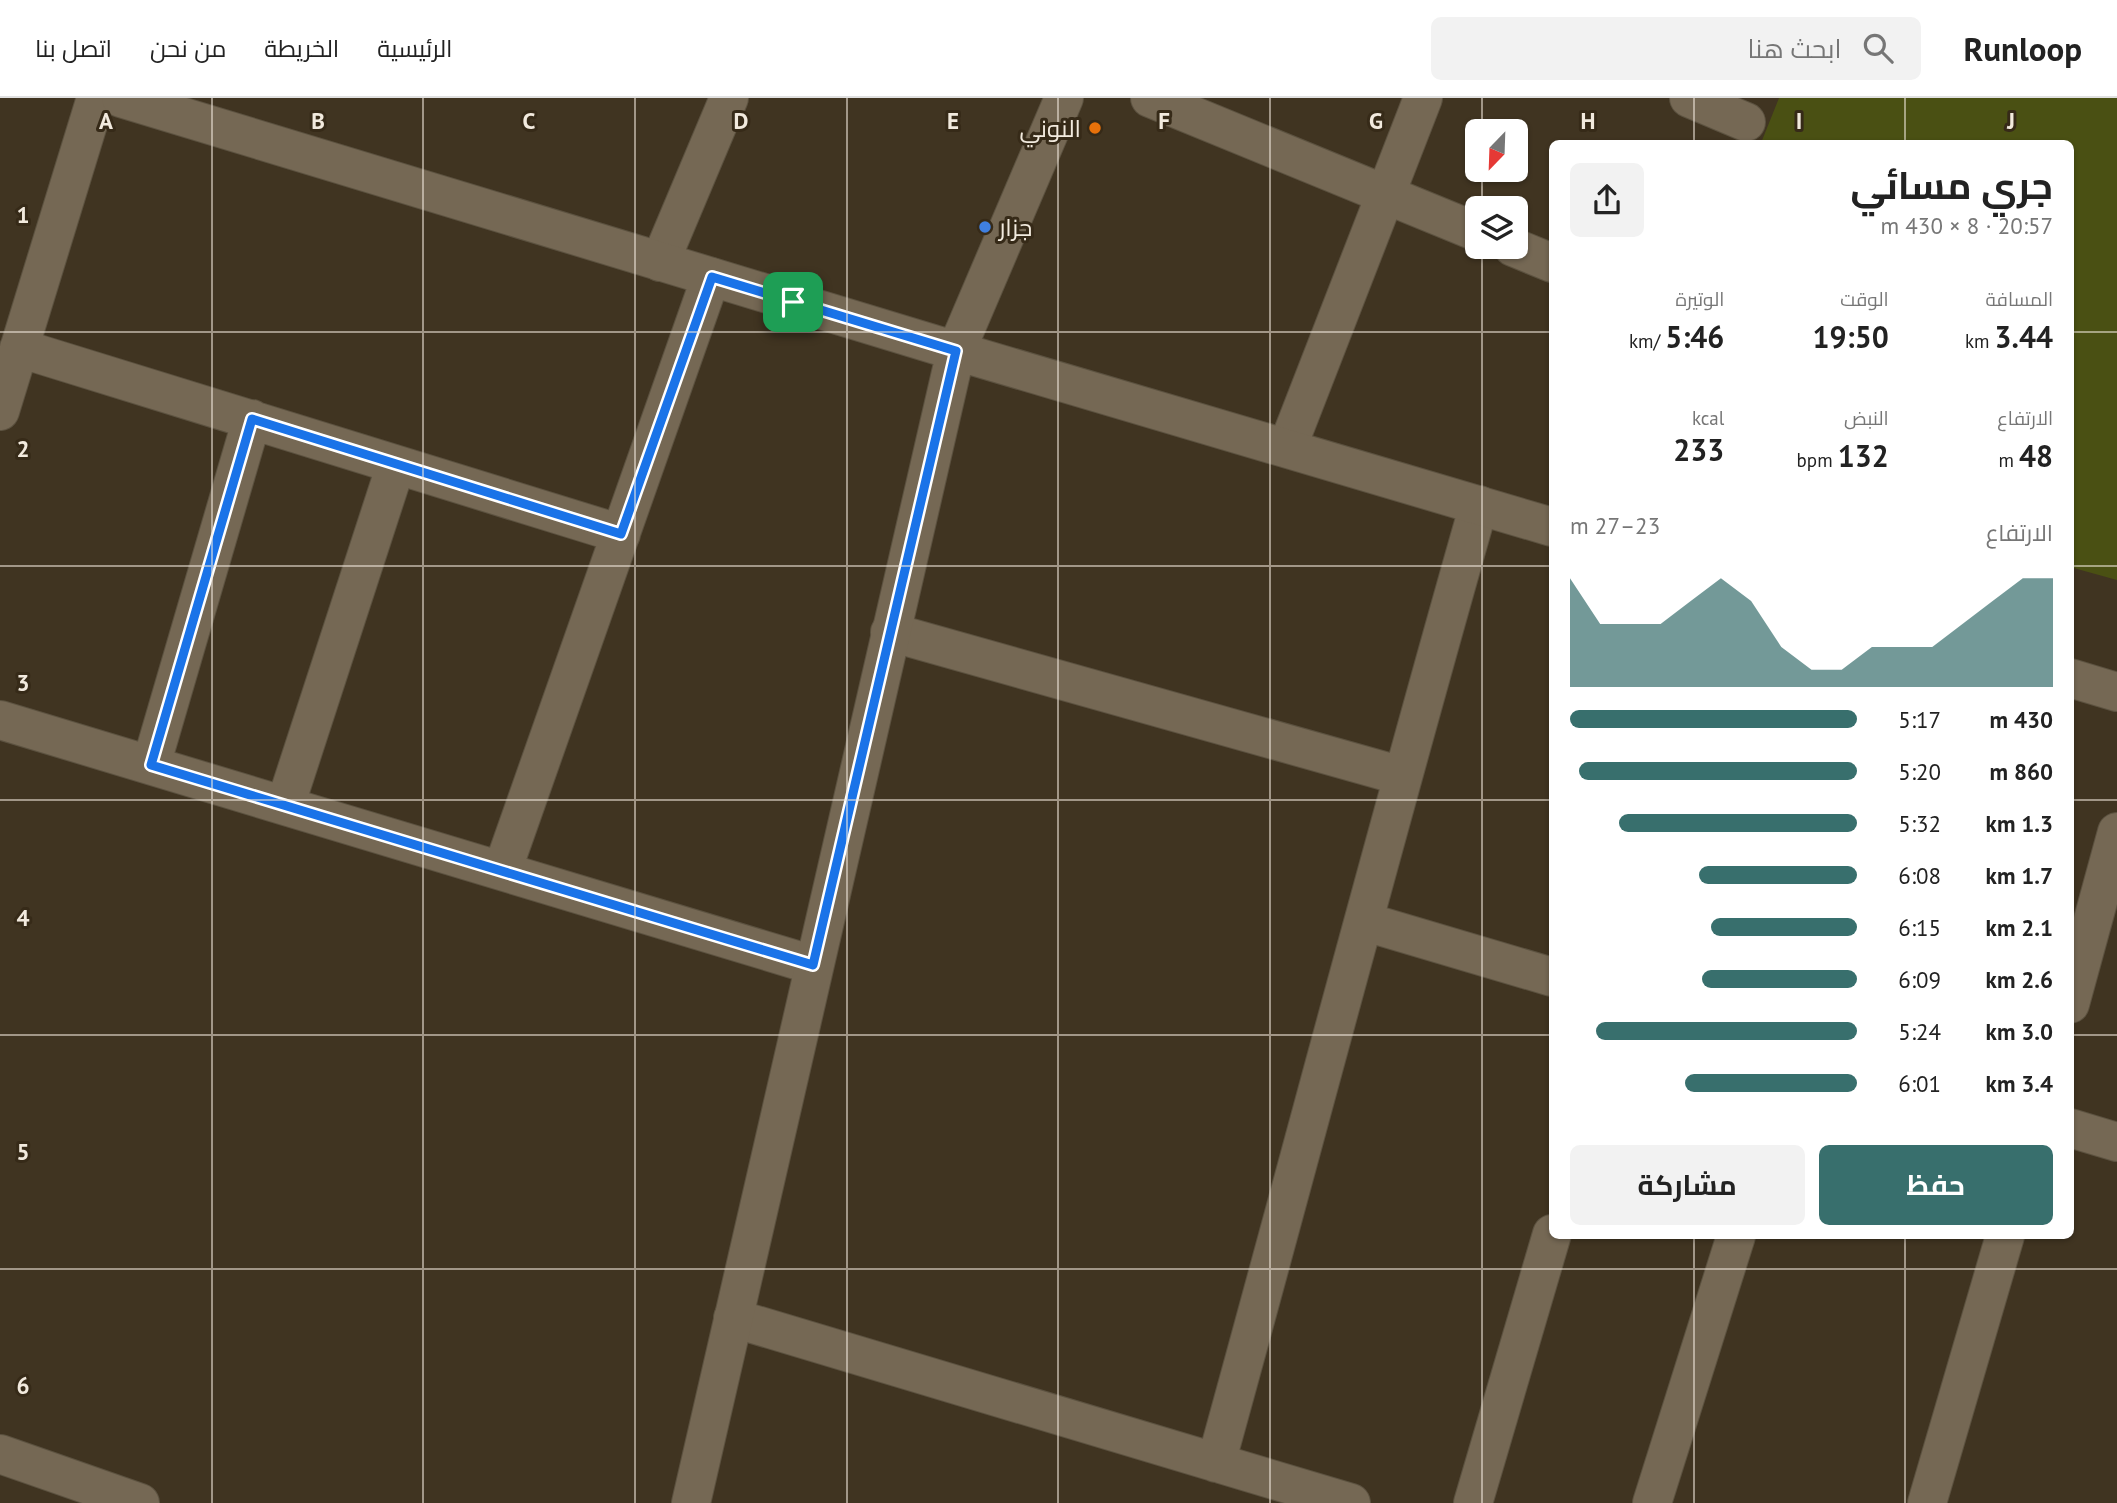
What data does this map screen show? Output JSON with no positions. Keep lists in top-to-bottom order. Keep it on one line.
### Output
{"places":["النوني","جزار"],"north":"bottom left","page":{"header":"Runloop","search":"ابحث هنا","nav":["الرئيسية","الخريطة","من نحن","اتصل بنا"],"heading":["جري مسائي","20:57 · 8 × 430 m"],"stats":[["المسافة","3.44 km"],["الوقت","19:50"],["الوتيرة","5:46 /km"],["الارتفاع","48 m"],["النبض","132 bpm"],["kcal","233"]],"chart":["الارتفاع","23–27 m"],"list":[{"name":"430 m","note":"5:17"},{"name":"860 m","note":"5:20"},{"name":"1.3 km","note":"5:32"},{"name":"1.7 km","note":"6:08"},{"name":"2.1 km","note":"6:15"},{"name":"2.6 km","note":"6:09"},{"name":"3.0 km","note":"5:24"},{"name":"3.4 km","note":"6:01"}],"buttons":["حفظ","مشاركة"]},"grid":{"columns":["A","B","C","D","E","F","G","H","I","J"],"rows":["1","2","3","4","5","6"]}}
